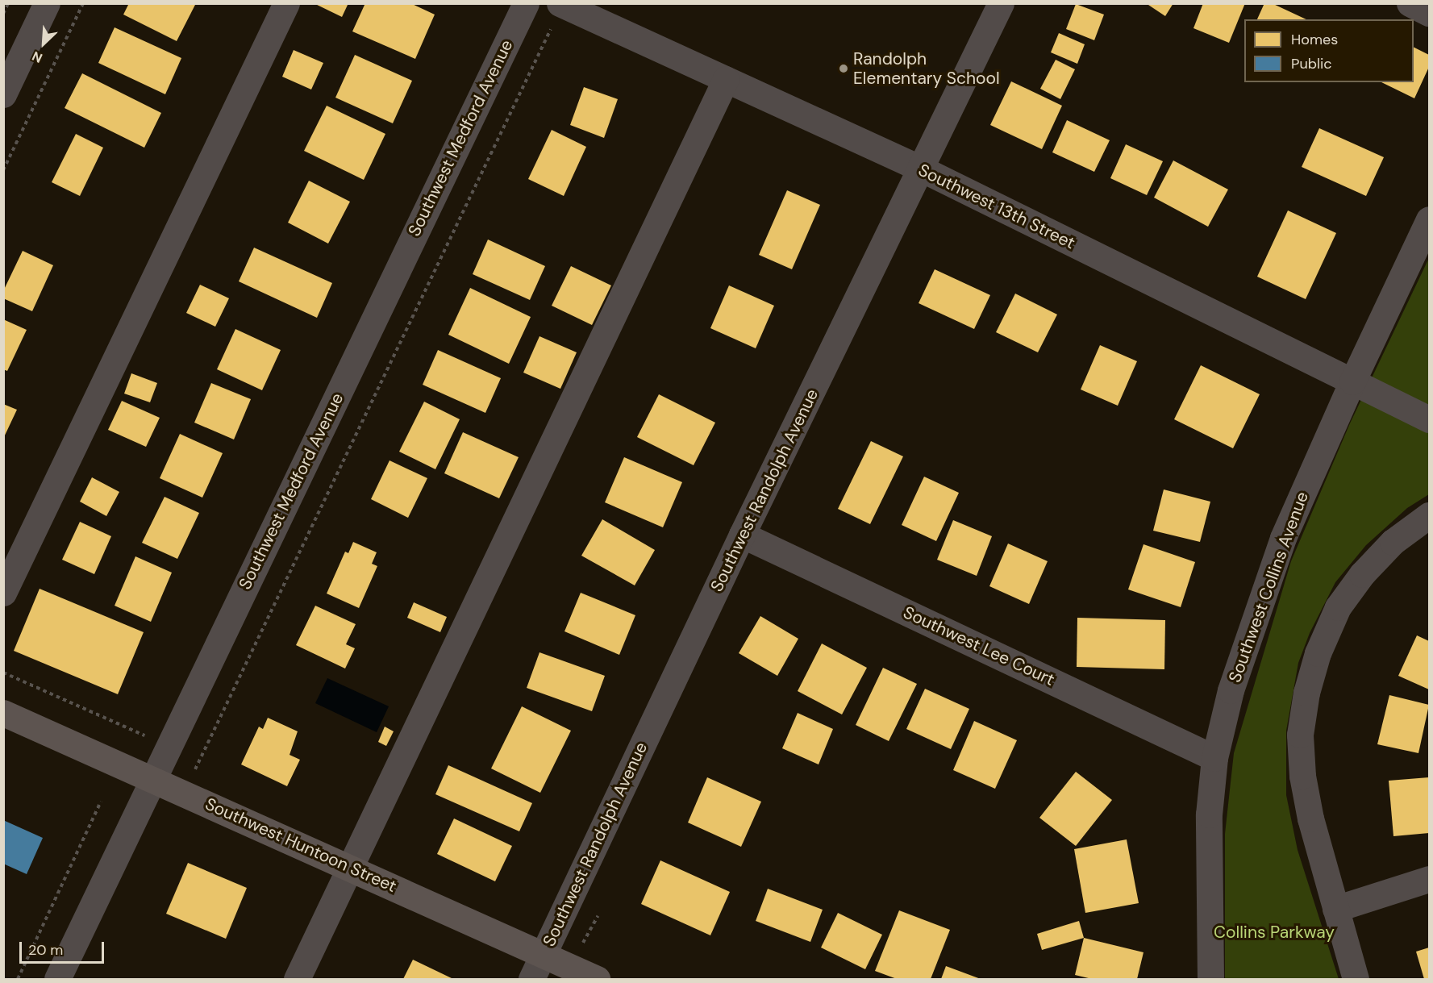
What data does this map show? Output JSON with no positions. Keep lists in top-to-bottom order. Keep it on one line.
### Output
{"streets":{"main road":["Southwest Huntoon Street"],"street":["Southwest Medford Avenue","Southwest 13th Street","Southwest Randolph Avenue","Southwest Collins Avenue","Southwest Lee Court"]},"crossings":[["Southwest Medford Avenue","Southwest Huntoon Street"],["Southwest 13th Street","Southwest Randolph Avenue"],["Southwest 13th Street","Southwest Collins Avenue"],["Southwest Randolph Avenue","Southwest Lee Court"],["Southwest Randolph Avenue","Southwest Huntoon Street"],["Southwest Collins Avenue","Southwest Lee Court"]],"parks":["Collins Parkway"],"places":["Randolph Elementary School"],"legend":["Homes","Public"],"scale_bar":"20 m","north":"bottom left"}
